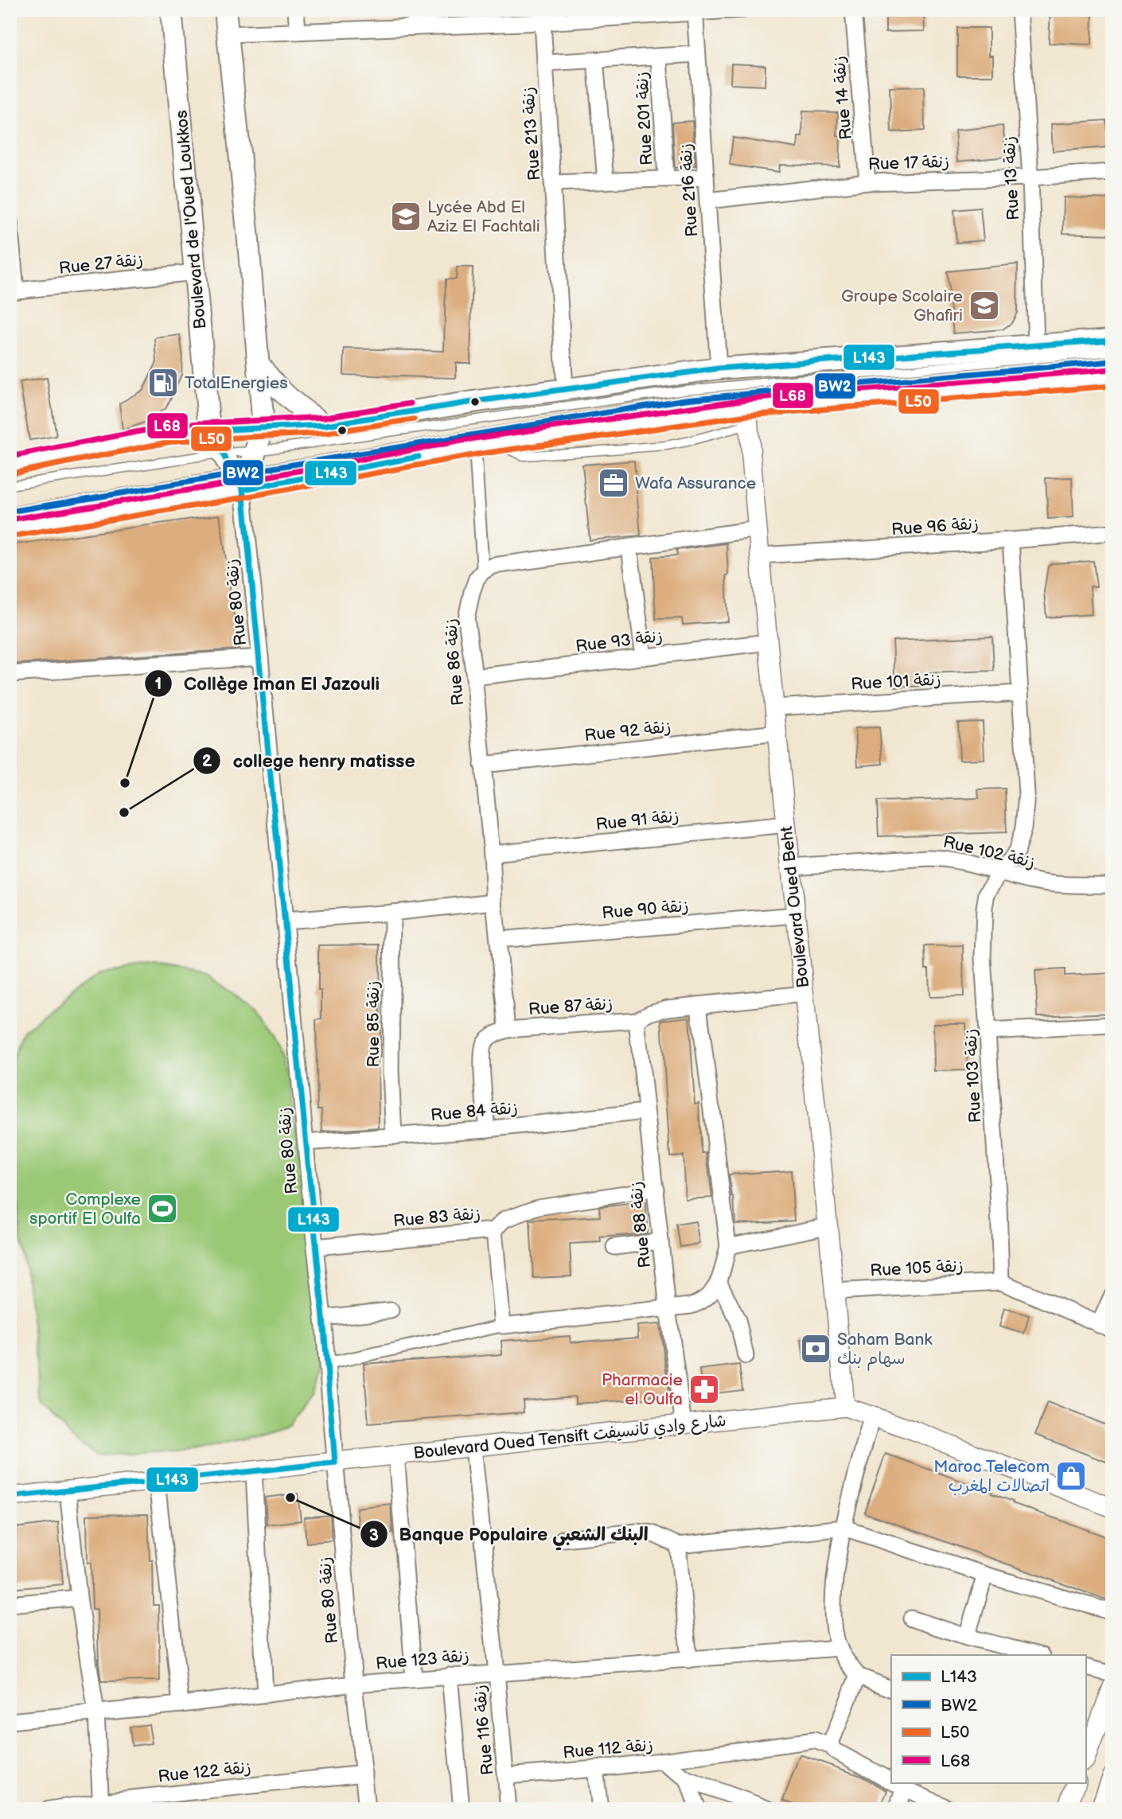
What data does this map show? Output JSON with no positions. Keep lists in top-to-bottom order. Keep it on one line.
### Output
{"streets":{"main road":["Boulevard de l'Oued Loukkos"],"street":["Rue 14 زنقة","Rue 201 زنقة","Rue 213 زنقة","Rue 17 زنقة","Rue 13 زنقة","Rue 216 زنقة","Rue 27 زنقة","Rue 96 زنقة","Rue 80 زنقة","Rue 93 زنقة","Rue 86 زنقة","Rue 101 زنقة","Rue 92 زنقة","Rue 91 زنقة","Rue 102 زنقة","Boulevard Oued Beht","Rue 90 زنقة","Rue 87 زنقة","Rue 85 زنقة","Rue 103 زنقة","Rue 84 زنقة","Rue 83 زنقة","Rue 88 زنقة","Rue 105 زنقة","Boulevard Oued Tensift شارع وادي تانسيفت","Rue 123 زنقة","Rue 116 زنقة","Rue 112 زنقة","Rue 122 زنقة"]},"crossings":[["Rue 14 زنقة","Rue 17 زنقة"],["Rue 17 زنقة","Rue 13 زنقة"],["Rue 17 زنقة","Rue 216 زنقة"],["Boulevard de l'Oued Loukkos","Rue 27 زنقة"],["Rue 96 زنقة","Boulevard Oued Beht"],["Rue 96 زنقة","Rue 103 زنقة"],["Rue 80 زنقة","Rue 84 زنقة"],["Rue 80 زنقة","Rue 83 زنقة"],["Rue 80 زنقة","Boulevard Oued Tensift شارع وادي تانسيفت"],["Rue 80 زنقة","Rue 123 زنقة"],["Rue 80 زنقة","Rue 122 زنقة"],["Rue 93 زنقة","Rue 86 زنقة"],["Rue 93 زنقة","Boulevard Oued Beht"],["Rue 86 زنقة","Rue 92 زنقة"],["Rue 86 زنقة","Rue 91 زنقة"],["Rue 86 زنقة","Rue 90 زنقة"],["Rue 86 زنقة","Rue 87 زنقة"],["Rue 101 زنقة","Boulevard Oued Beht"],["Rue 101 زنقة","Rue 103 زنقة"],["Rue 92 زنقة","Boulevard Oued Beht"],["Rue 91 زنقة","Boulevard Oued Beht"],["Rue 102 زنقة","Boulevard Oued Beht"],["Rue 102 زنقة","Rue 103 زنقة"],["Boulevard Oued Beht","Rue 90 زنقة"],["Boulevard Oued Beht","Rue 87 زنقة"],["Boulevard Oued Beht","Rue 105 زنقة"],["Boulevard Oued Beht","Boulevard Oued Tensift شارع وادي تانسيفت"],["Rue 87 زنقة","Rue 88 زنقة"],["Rue 85 زنقة","Rue 84 زنقة"],["Rue 103 زنقة","Rue 105 زنقة"],["Rue 84 زنقة","Rue 88 زنقة"],["Rue 83 زنقة","Rue 88 زنقة"],["Rue 88 زنقة","Boulevard Oued Tensift شارع وادي تانسيفت"],["Boulevard Oued Tensift شارع وادي تانسيفت","Rue 116 زنقة"],["Rue 123 زنقة","Rue 116 زنقة"],["Rue 116 زنقة","Rue 112 زنقة"]],"places":{"school or university":["Lycée Abd El Aziz El Fachtali","Groupe Scolaire Ghafiri"],"fuel station":["TotalEnergies"],"office":["Wafa Assurance"],"other":["Collège Iman El Jazouli","college henry matisse","Banque Populaire البنك الشعبي"],"sports":["Complexe sportif El Oulfa"],"bank":["Saham Bank سهام بنك"],"pharmacy":["Pharmacie el Oulfa"],"shop":["Maroc Telecom اتصالات المغرب"]},"lines":["transit line L143","transit line BW2","transit line L68","transit line L50"],"legend":["L143","BW2","L50","L68"]}
